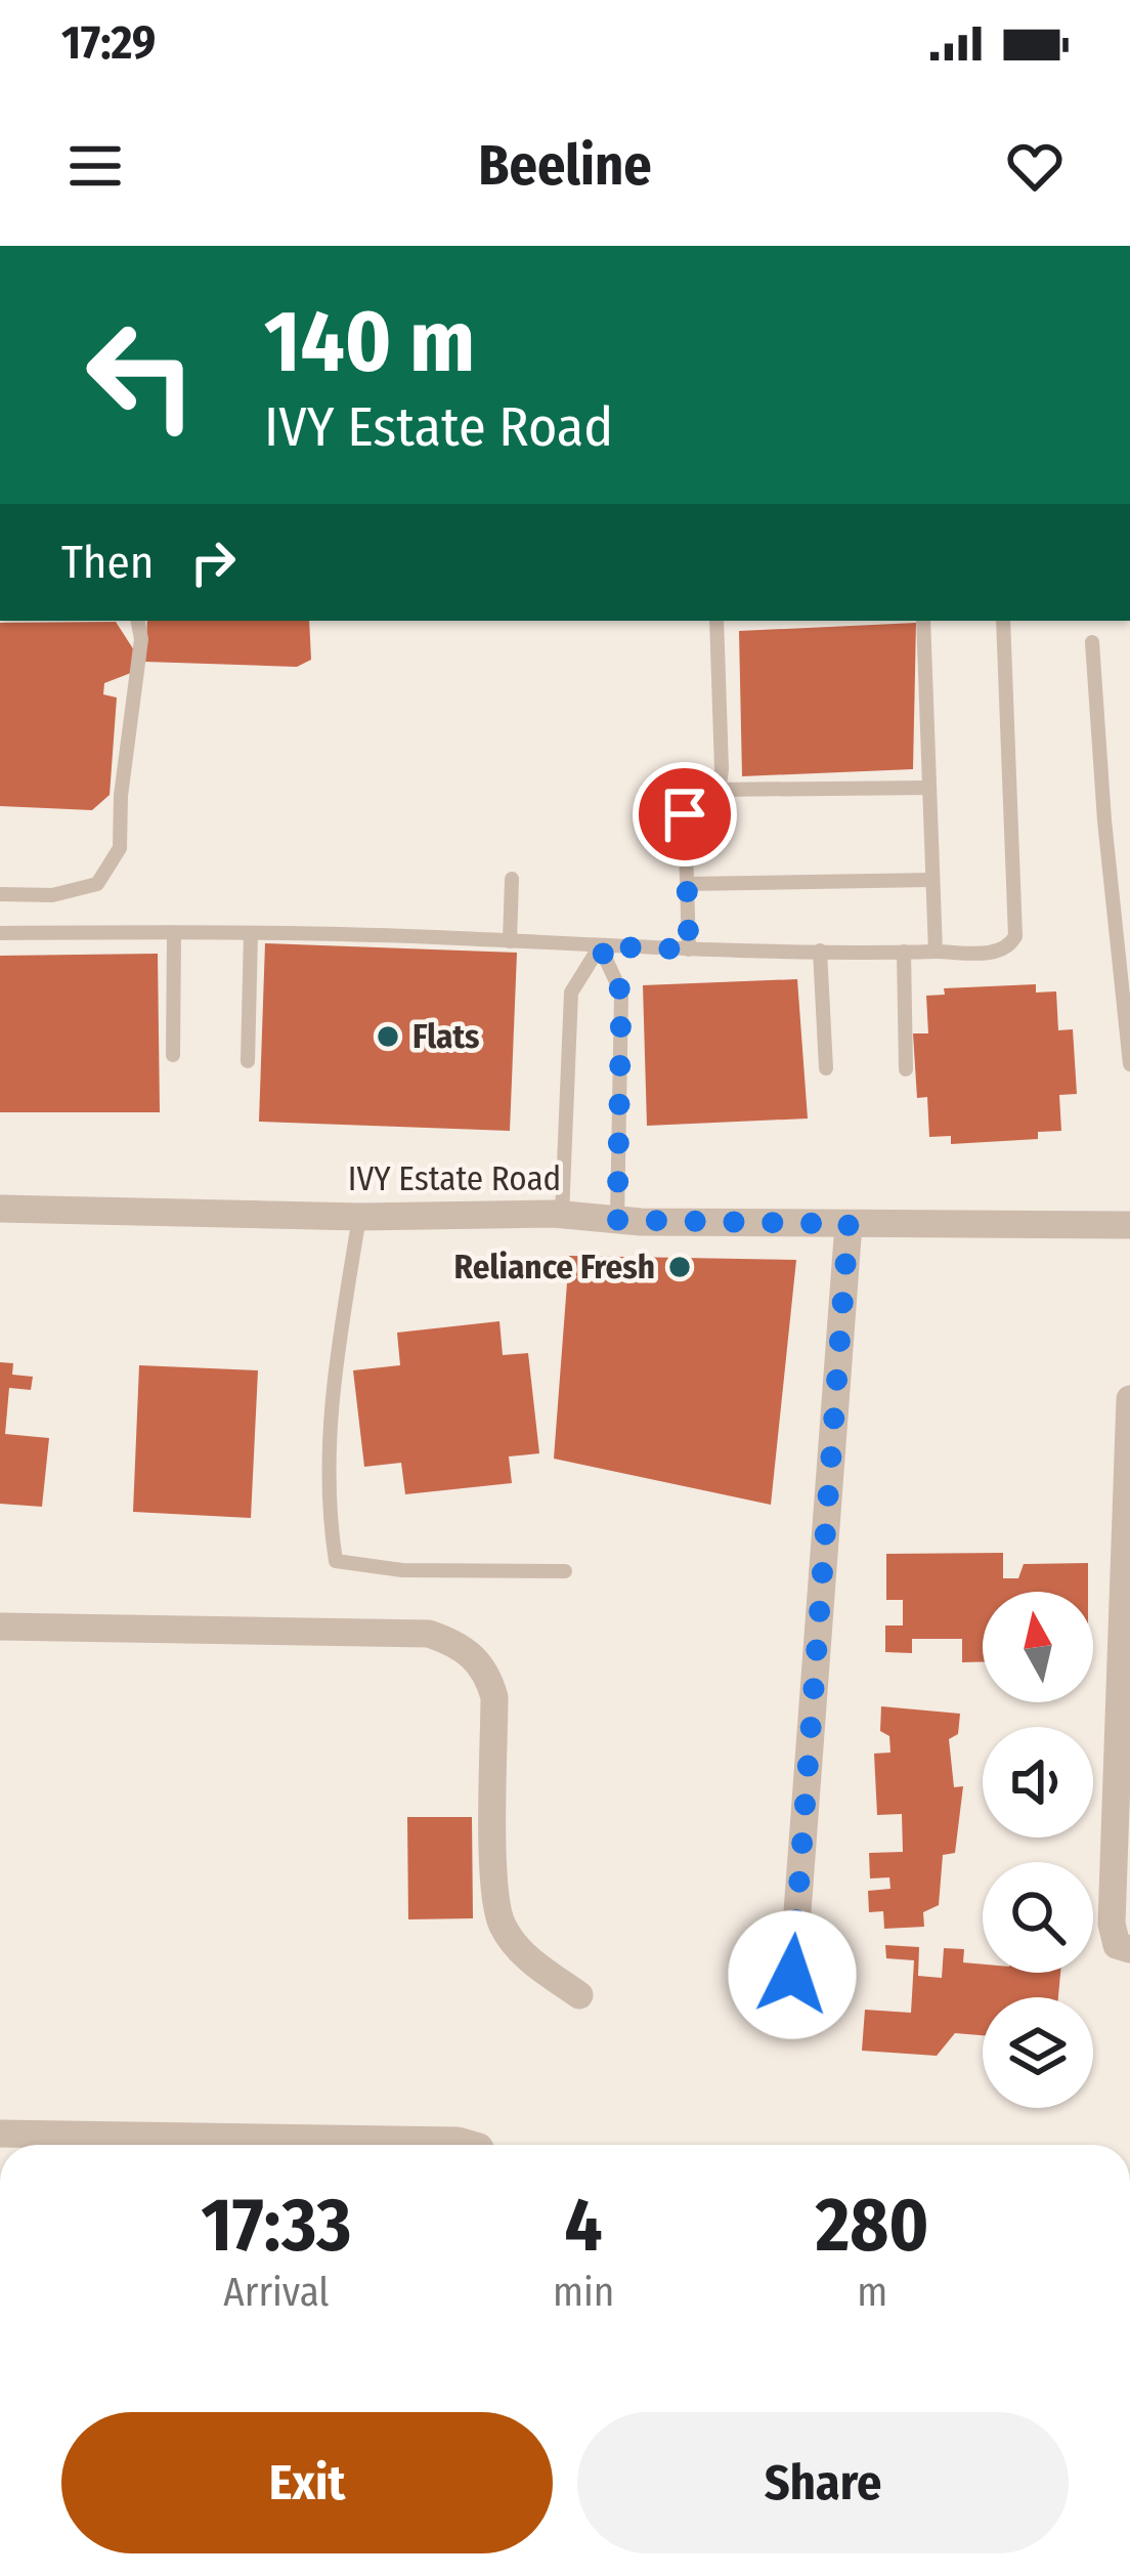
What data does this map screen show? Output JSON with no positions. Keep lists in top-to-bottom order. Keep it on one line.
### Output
{"streets":{"street":["IVY Estate Road"]},"places":["Flats","Reliance Fresh"],"north":"top","page":{"status":"17:29","header":"Beeline","turn":["140 m","IVY Estate Road"],"then":"Then","eta":["17:33","Arrival","4","min","280","m"],"buttons":["Exit","Share"]}}
